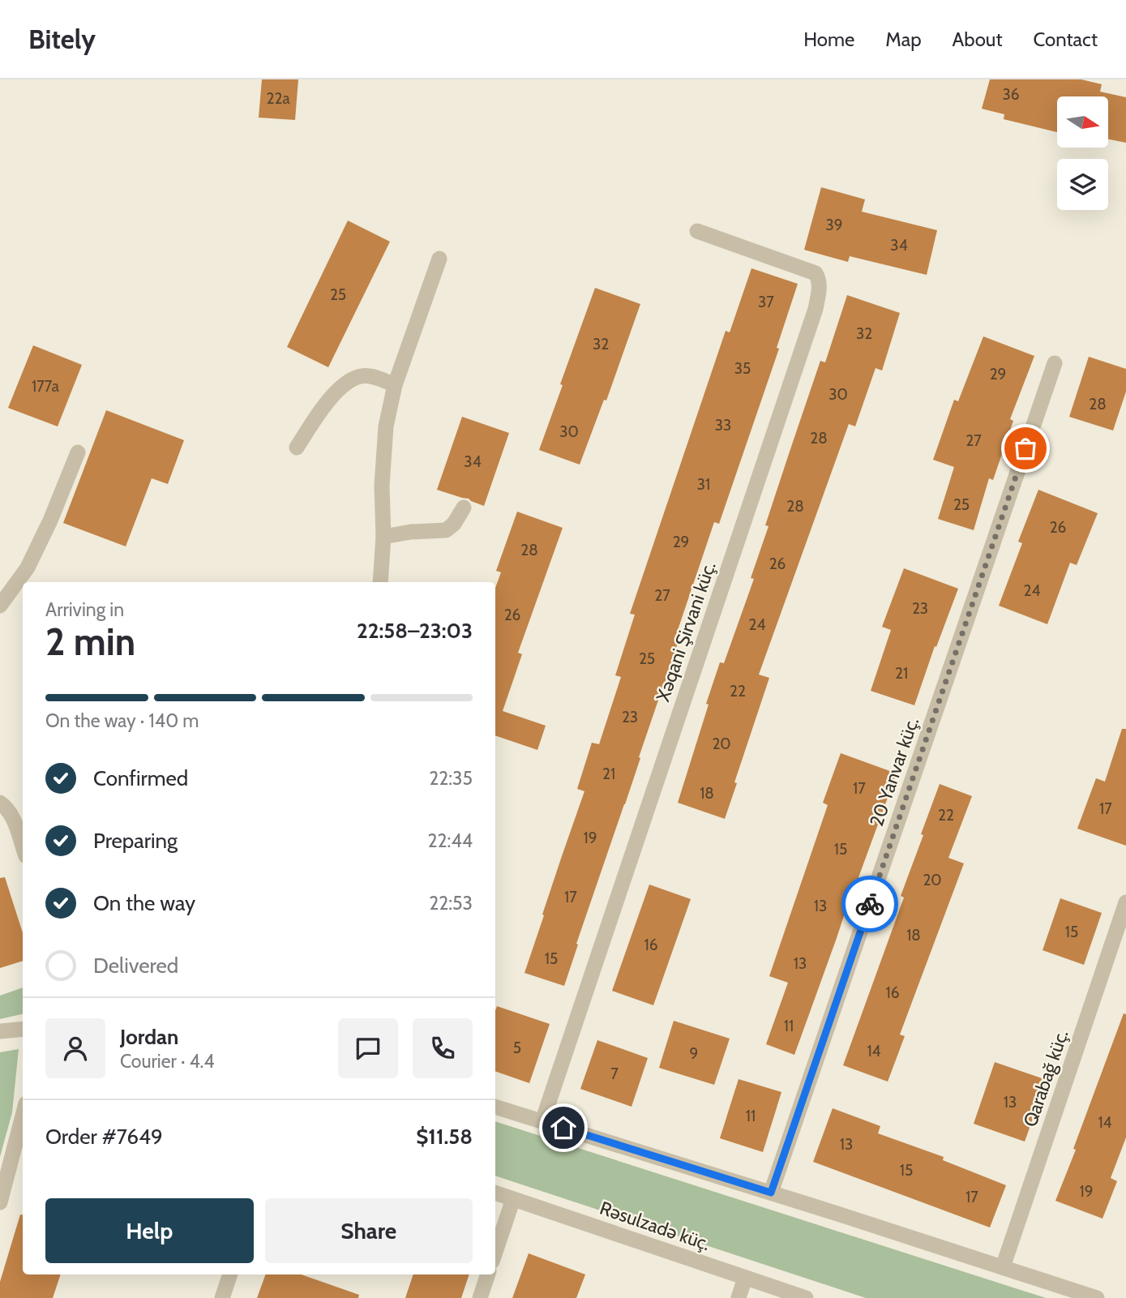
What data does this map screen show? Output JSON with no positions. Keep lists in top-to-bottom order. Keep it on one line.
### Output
{"streets":{"street":["Xəqani Şirvani küç.","20 Yanvar küç.","Qarabağ küç.","Rəsulzadə küç."]},"house_numbers":["36","22a","39","34","25","37","32","32","35","29","177a","30","28","33","30","28","27","34","31","25","28","26","29","28","26","24","27","23","26","24","25","21","22","23","20","21","17","18","17","22","19","15","20","17","13","15","18","16","15","13","16","11","5","14","9","7","13","11","14","13","15","19","17"],"north":"right","page":{"header":"Bitely","nav":["Home","Map","About","Contact"],"heading":["2 min","Arriving in","22:58–23:03"],"panel":["Jordan","Courier · 4.4","Order #7649","$11.58"],"bar":"On the way · 140 m","list":[["Confirmed","22:35"],["Preparing","22:44"],["On the way","22:53"],"Delivered"],"buttons":["Help","Share"]}}
